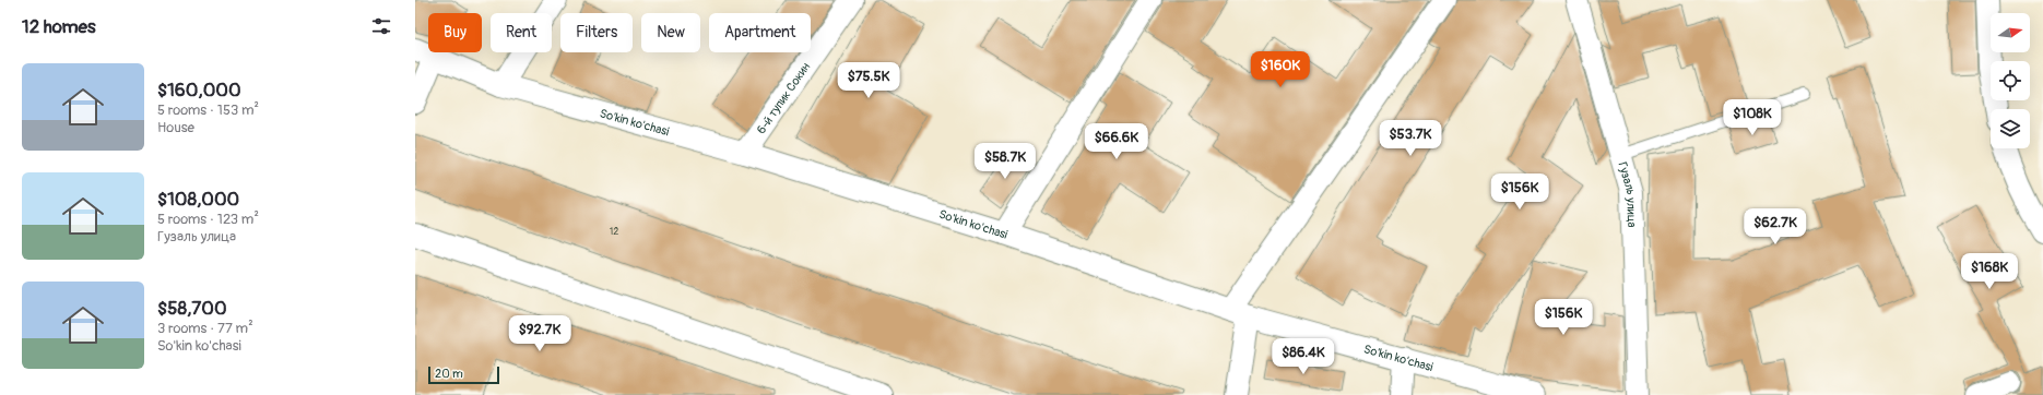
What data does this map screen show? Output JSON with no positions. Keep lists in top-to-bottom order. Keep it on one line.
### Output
{"streets":{"street":["6-й тупик Сокин","So'kin ko'chasi","Гузаль улица"]},"crossings":[["6-й тупик Сокин","So'kin ko'chasi"]],"house_numbers":["12"],"scale_bar":"20 m","north":"right","page":{"heading":"12 homes","chip":["Buy","Rent","Filters","New","Apartment"],"price":["$160K","$75.5K","$108K","$53.7K","$66.6K","$58.7K","$156K","$62.7K","$168K","$156K","$92.7K","$86.4K"],"list":[{"name":"$160,000","note":"5 rooms · 153 m² · House"},{"name":"$108,000","note":"5 rooms · 123 m² · Гузаль улица"},{"name":"$58,700","note":"3 rooms · 77 m² · So'kin ko'chasi"}],"scale":"20 m"}}
